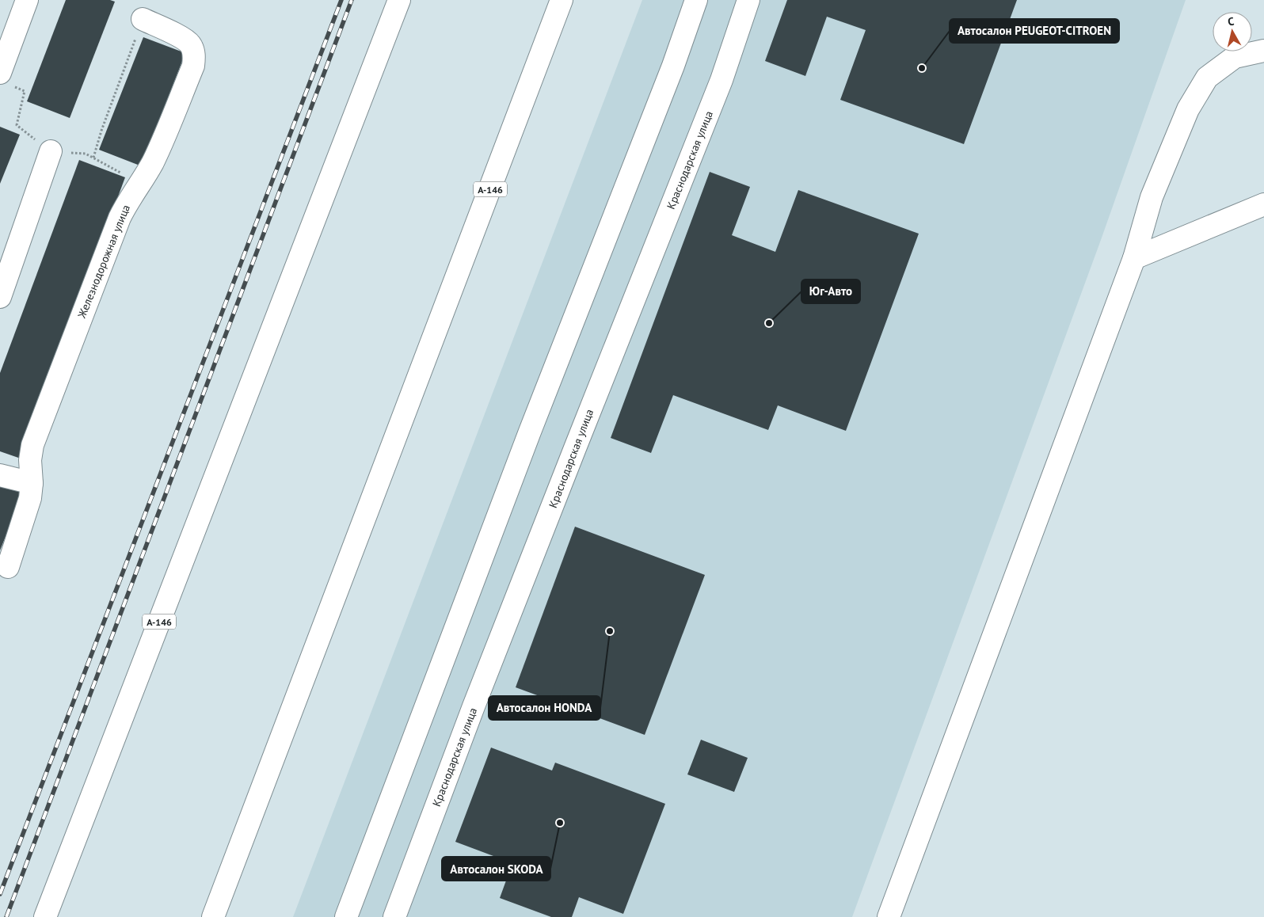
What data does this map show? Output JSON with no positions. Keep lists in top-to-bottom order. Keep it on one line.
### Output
{"streets":{"main road":["Краснодарская улица","А-146","Железнодорожная улица"]},"places":["Автосалон PEUGEOT-CITROEN","Юг-Авто","Автосалон HONDA","Автосалон SKODA"],"north":"top"}
